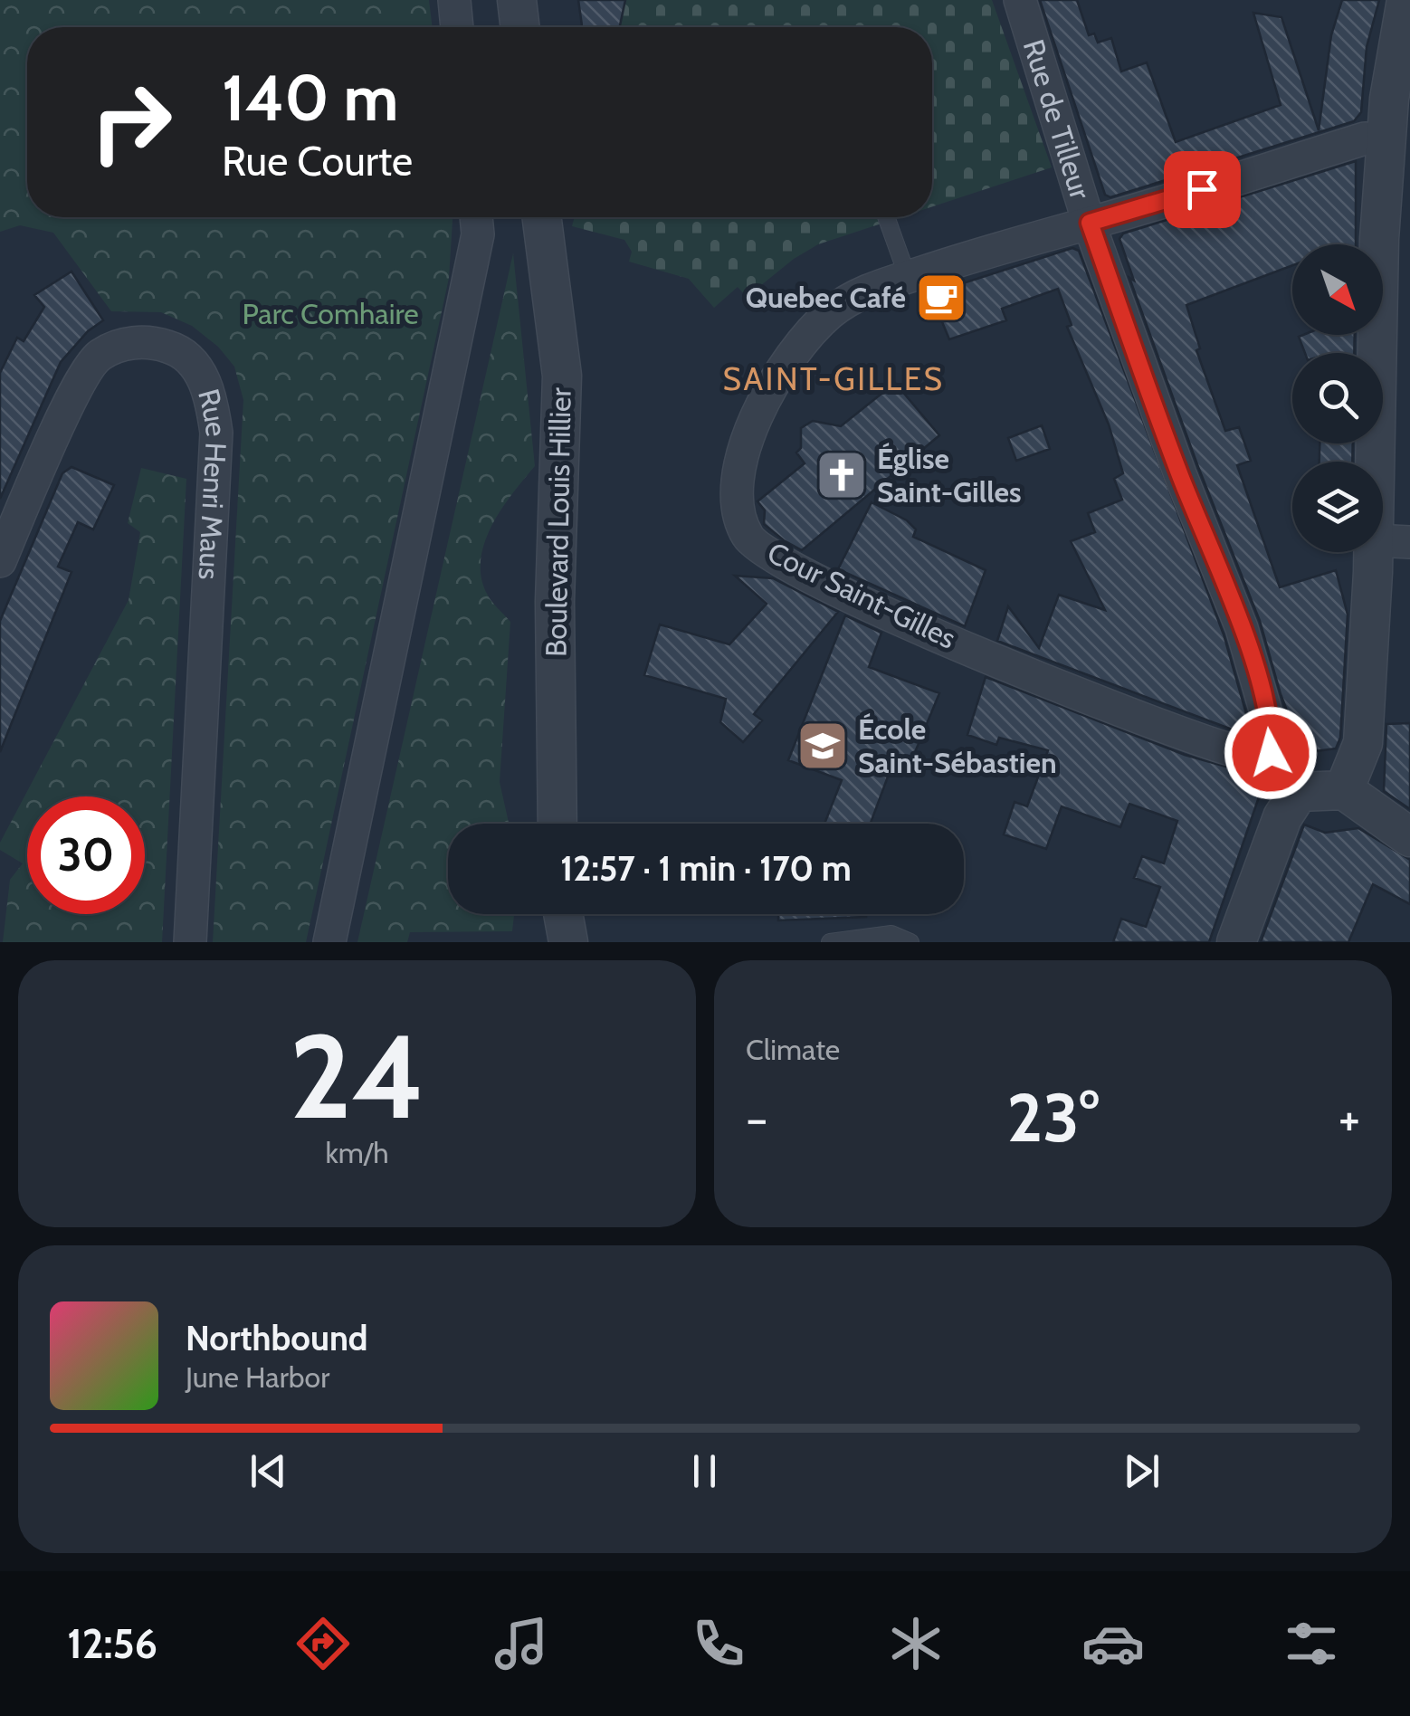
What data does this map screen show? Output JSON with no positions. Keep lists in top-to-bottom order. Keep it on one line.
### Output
{"streets":{"street":["Rue de Tilleur","Rue Henri Maus","Boulevard Louis Hillier","Cour Saint-Gilles"]},"crossings":[["Rue de Tilleur","Cour Saint-Gilles"]],"districts":["SAINT-GILLES"],"parks":["Parc Comhaire"],"places":{"cafe":["Quebec Café"],"church":["Église Saint-Gilles"],"school or university":["École Saint-Sébastien"]},"north":"bottom right","page":{"turn":["140 m","Rue Courte"],"limit":"30","trip":"12:57 · 1 min · 170 m","tile":[["24","km/h"],"Climate"],"heat":["−","23°","+"],"song":["Northbound","June Harbor"],"tabs":"12:56"}}
